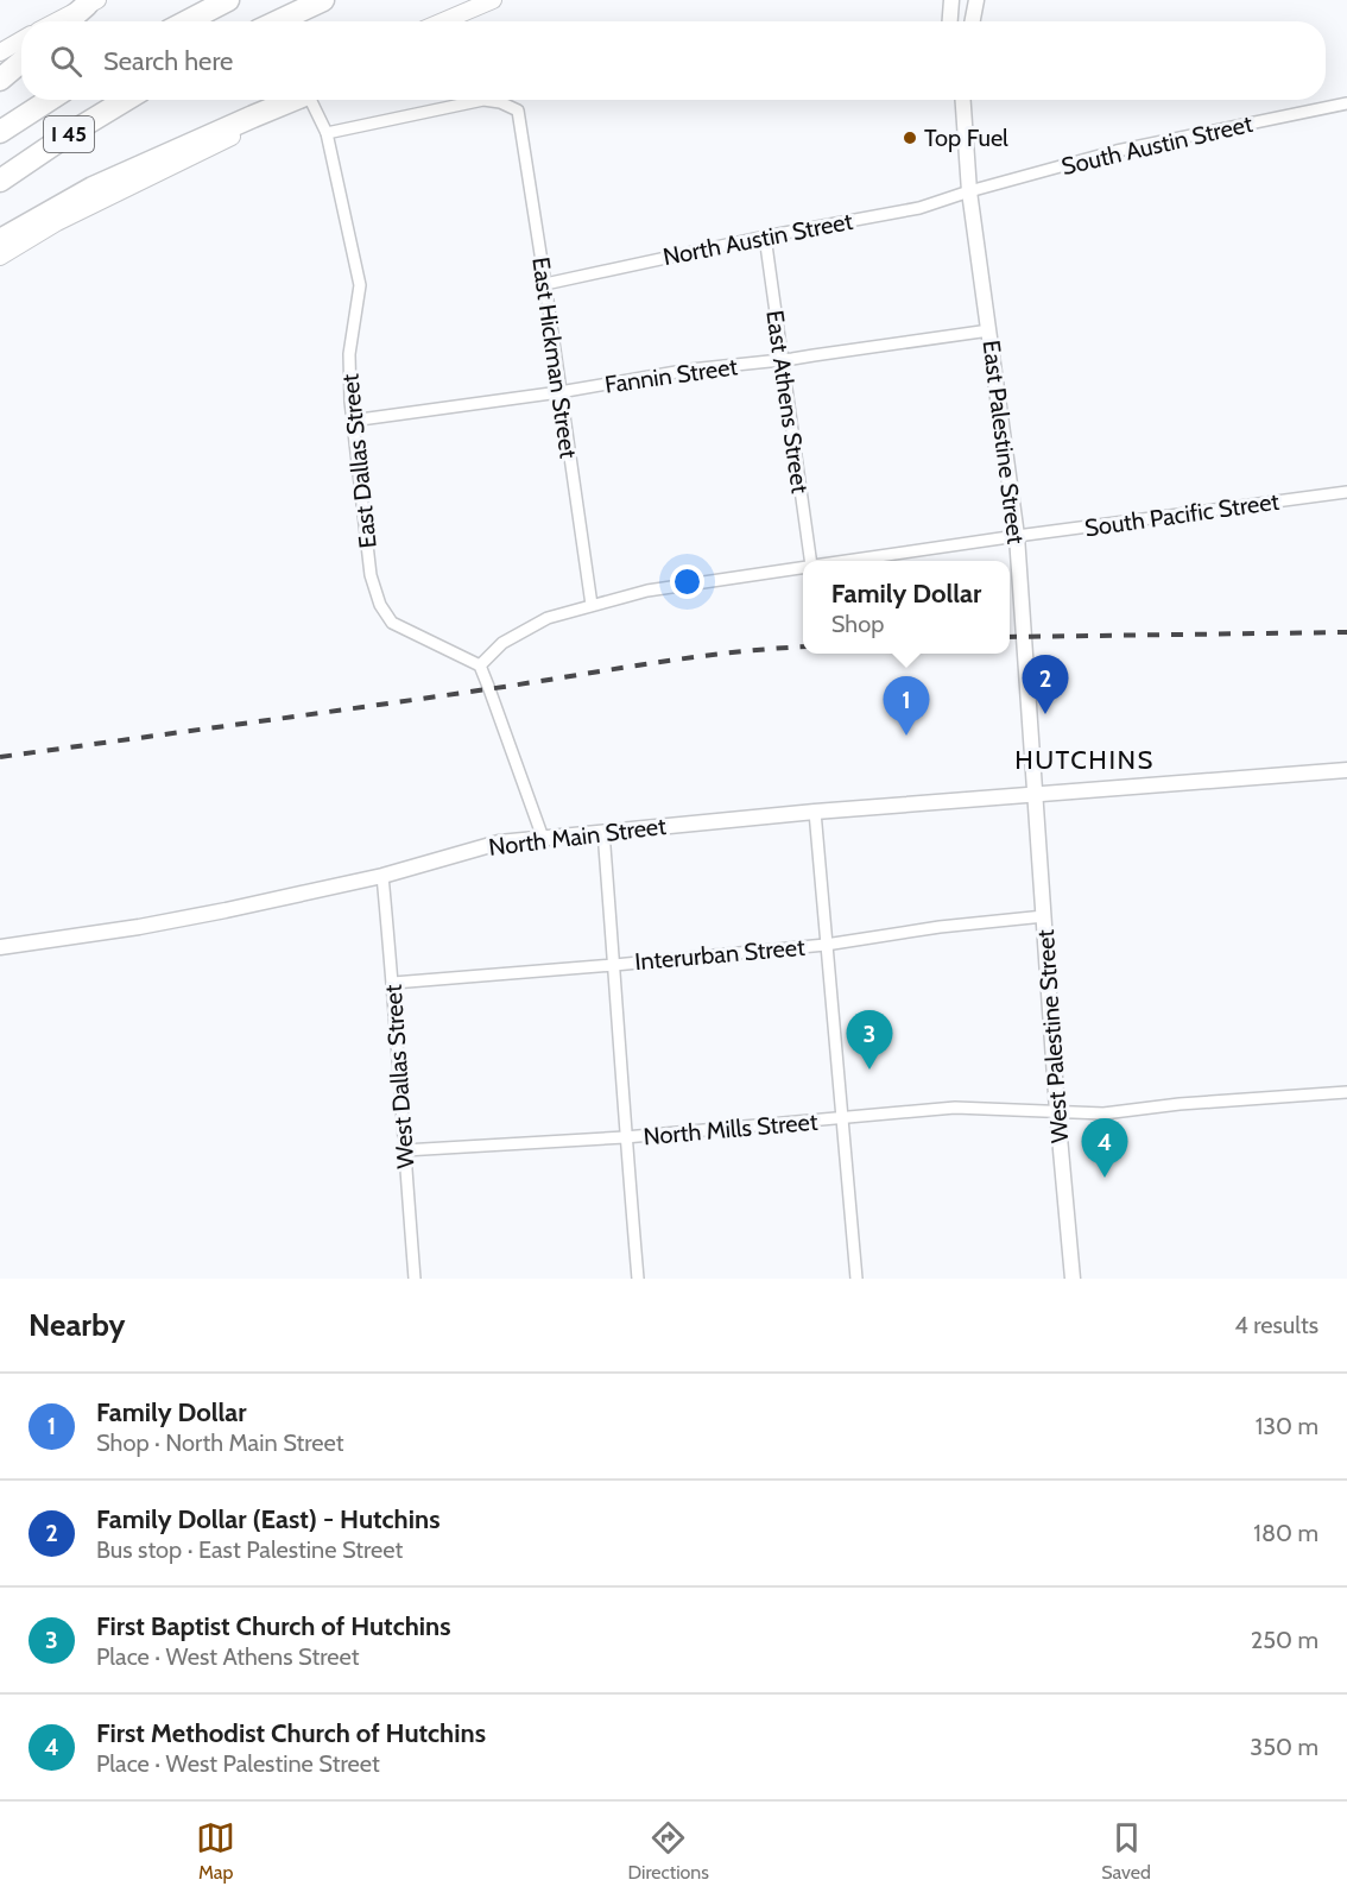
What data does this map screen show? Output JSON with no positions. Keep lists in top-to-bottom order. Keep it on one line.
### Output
{"streets":{"highway":["I 45"],"street":["South Austin Street","North Austin Street","East Hickman Street","Fannin Street","East Athens Street","East Palestine Street","East Dallas Street","South Pacific Street","North Main Street","Interurban Street","West Palestine Street","West Dallas Street","North Mills Street"]},"crossings":[["South Austin Street","North Austin Street"],["South Austin Street","East Palestine Street"],["North Austin Street","East Hickman Street"],["North Austin Street","East Athens Street"],["North Austin Street","East Palestine Street"],["East Hickman Street","Fannin Street"],["East Hickman Street","East Dallas Street"],["East Hickman Street","South Pacific Street"],["Fannin Street","East Athens Street"],["Fannin Street","East Palestine Street"],["Fannin Street","East Dallas Street"],["East Palestine Street","South Pacific Street"],["East Palestine Street","North Main Street"],["East Palestine Street","West Palestine Street"],["East Dallas Street","South Pacific Street"],["North Main Street","West Palestine Street"],["North Main Street","West Dallas Street"],["Interurban Street","West Palestine Street"],["Interurban Street","West Dallas Street"],["West Palestine Street","North Mills Street"],["West Dallas Street","North Mills Street"]],"districts":["HUTCHINS"],"places":["Top Fuel"],"page":{"search":"Search here","popup":["Family Dollar","Shop"],"pins":["2","1","3","4"],"heading":["Nearby","4 results"],"list":[{"mark":"1","name":"Family Dollar","note":"Shop · North Main Street","value":"130 m"},{"mark":"2","name":"Family Dollar (East) - Hutchins","note":"Bus stop · East Palestine Street","value":"180 m"},{"mark":"3","name":"First Baptist Church of Hutchins","note":"Place · West Athens Street","value":"250 m"},{"mark":"4","name":"First Methodist Church of Hutchins","note":"Place · West Palestine Street","value":"350 m"}],"nav":["Map","Directions","Saved"]}}
